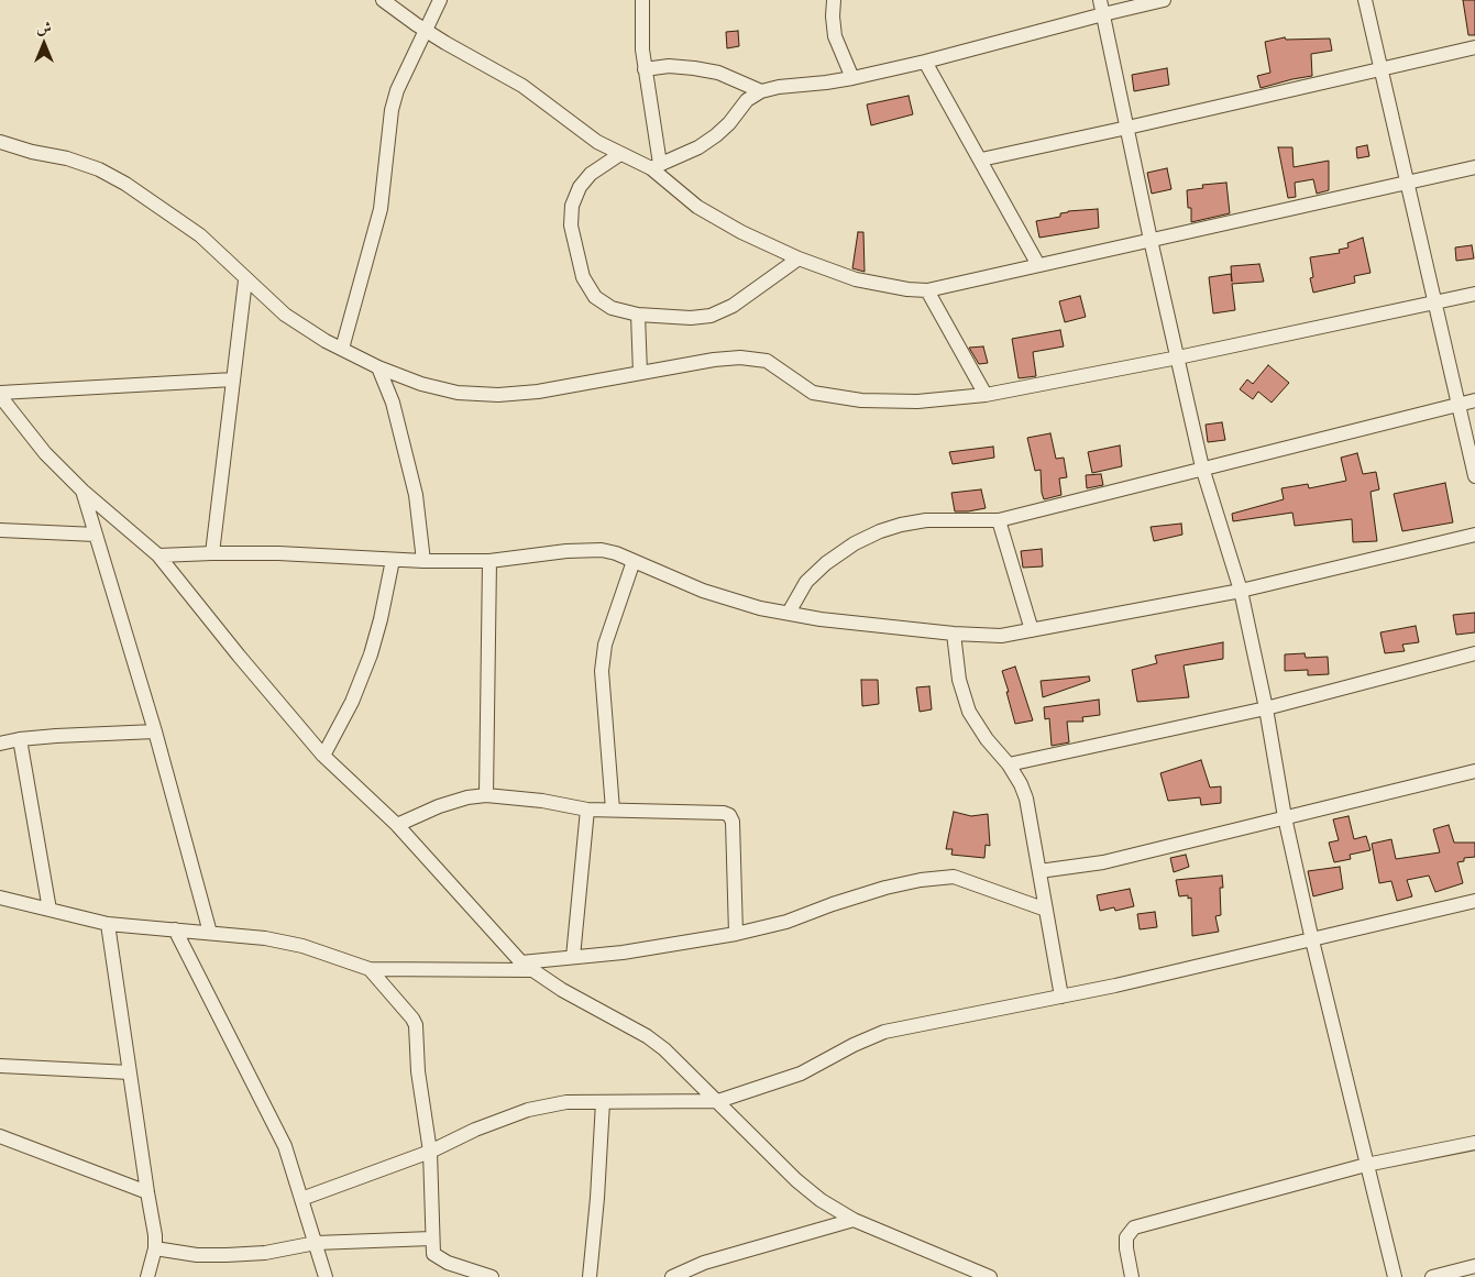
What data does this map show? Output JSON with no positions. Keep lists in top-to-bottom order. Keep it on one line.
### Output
{"north":"top"}
